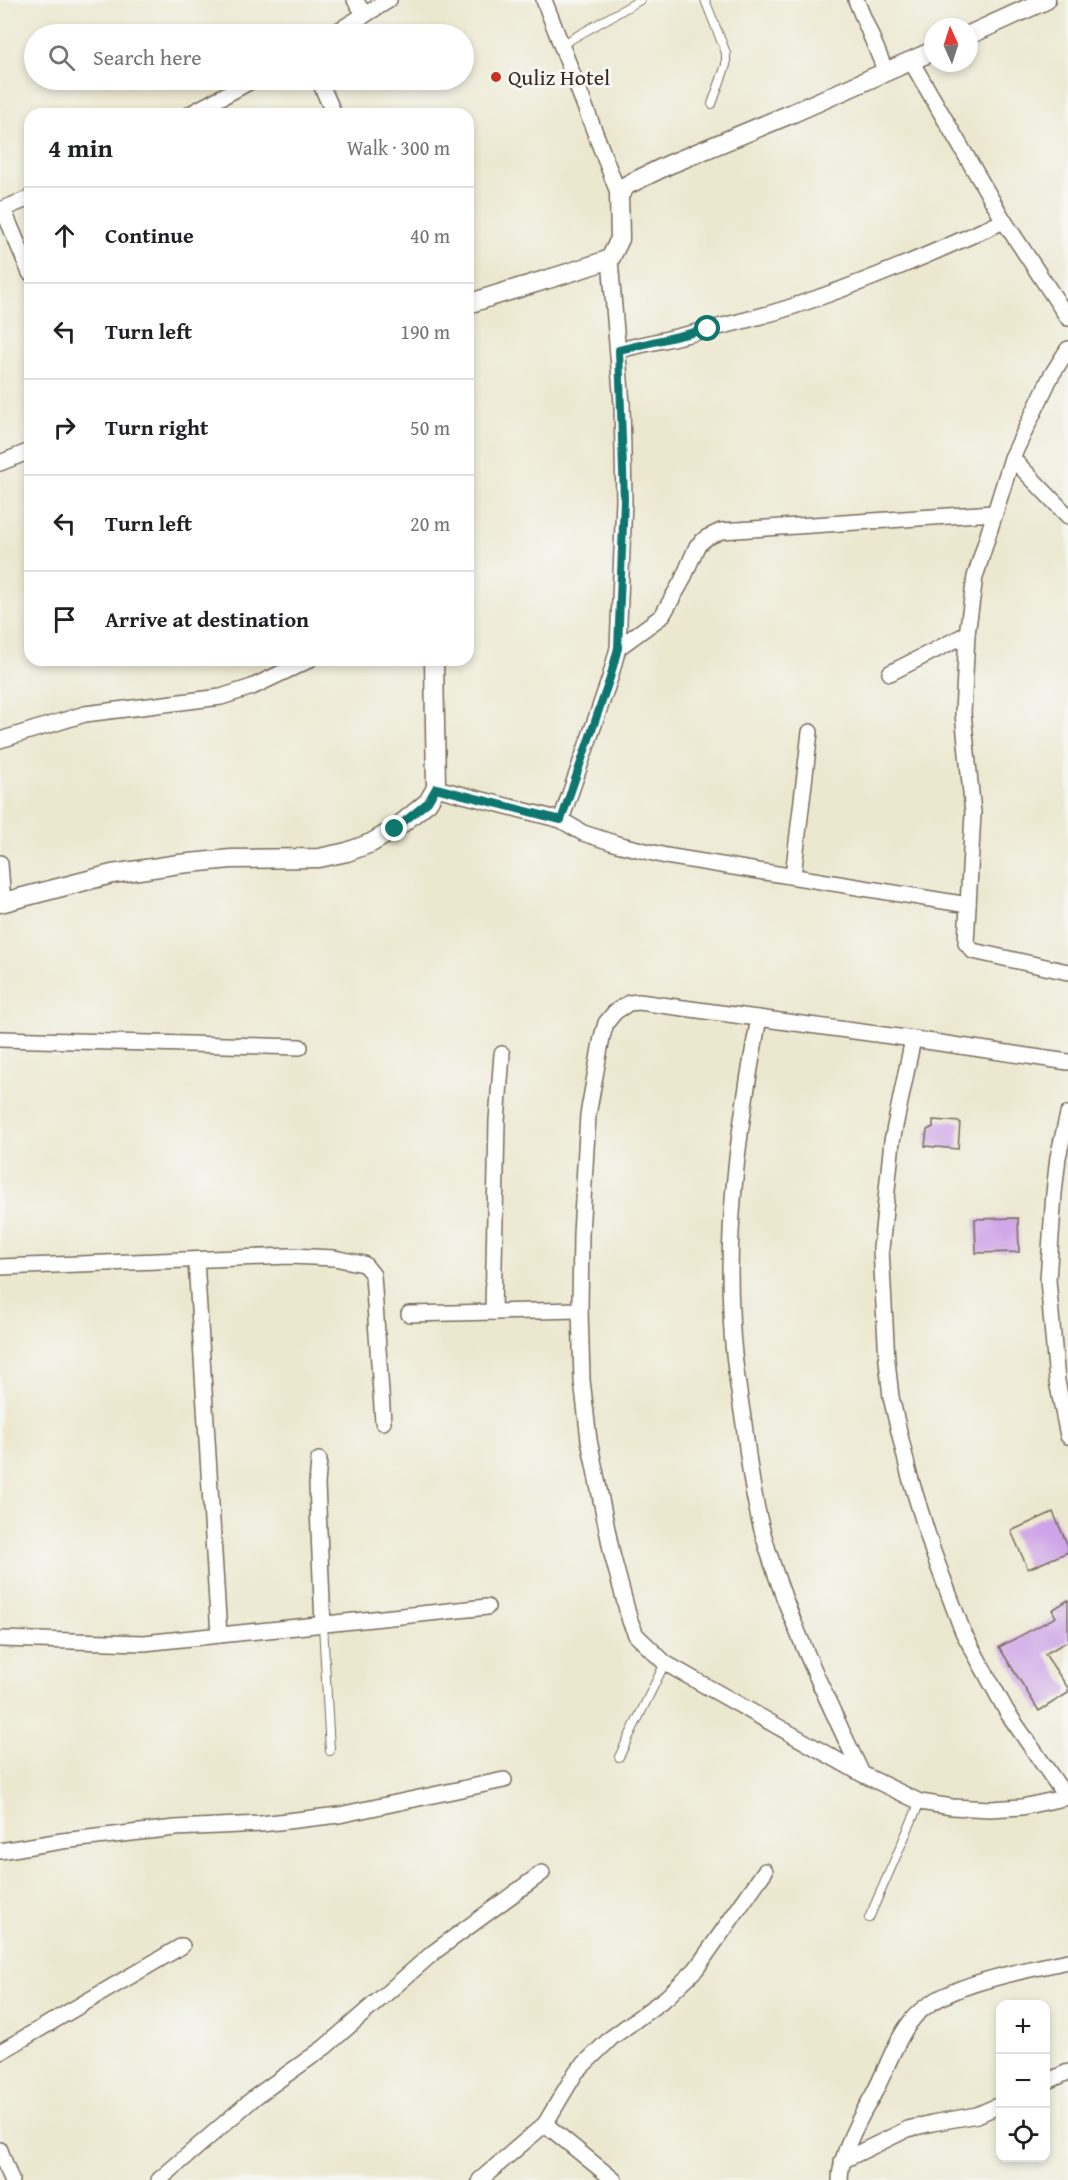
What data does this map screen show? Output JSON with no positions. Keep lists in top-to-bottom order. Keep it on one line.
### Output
{"places":["Quliz Hotel"],"north":"top","page":{"search":"Search here","heading":["4 min","Walk · 300 m"],"list":[["Continue","40 m"],["Turn left","190 m"],["Turn right","50 m"],["Turn left","20 m"],"Arrive at destination"],"map_buttons":["+","−"]}}
